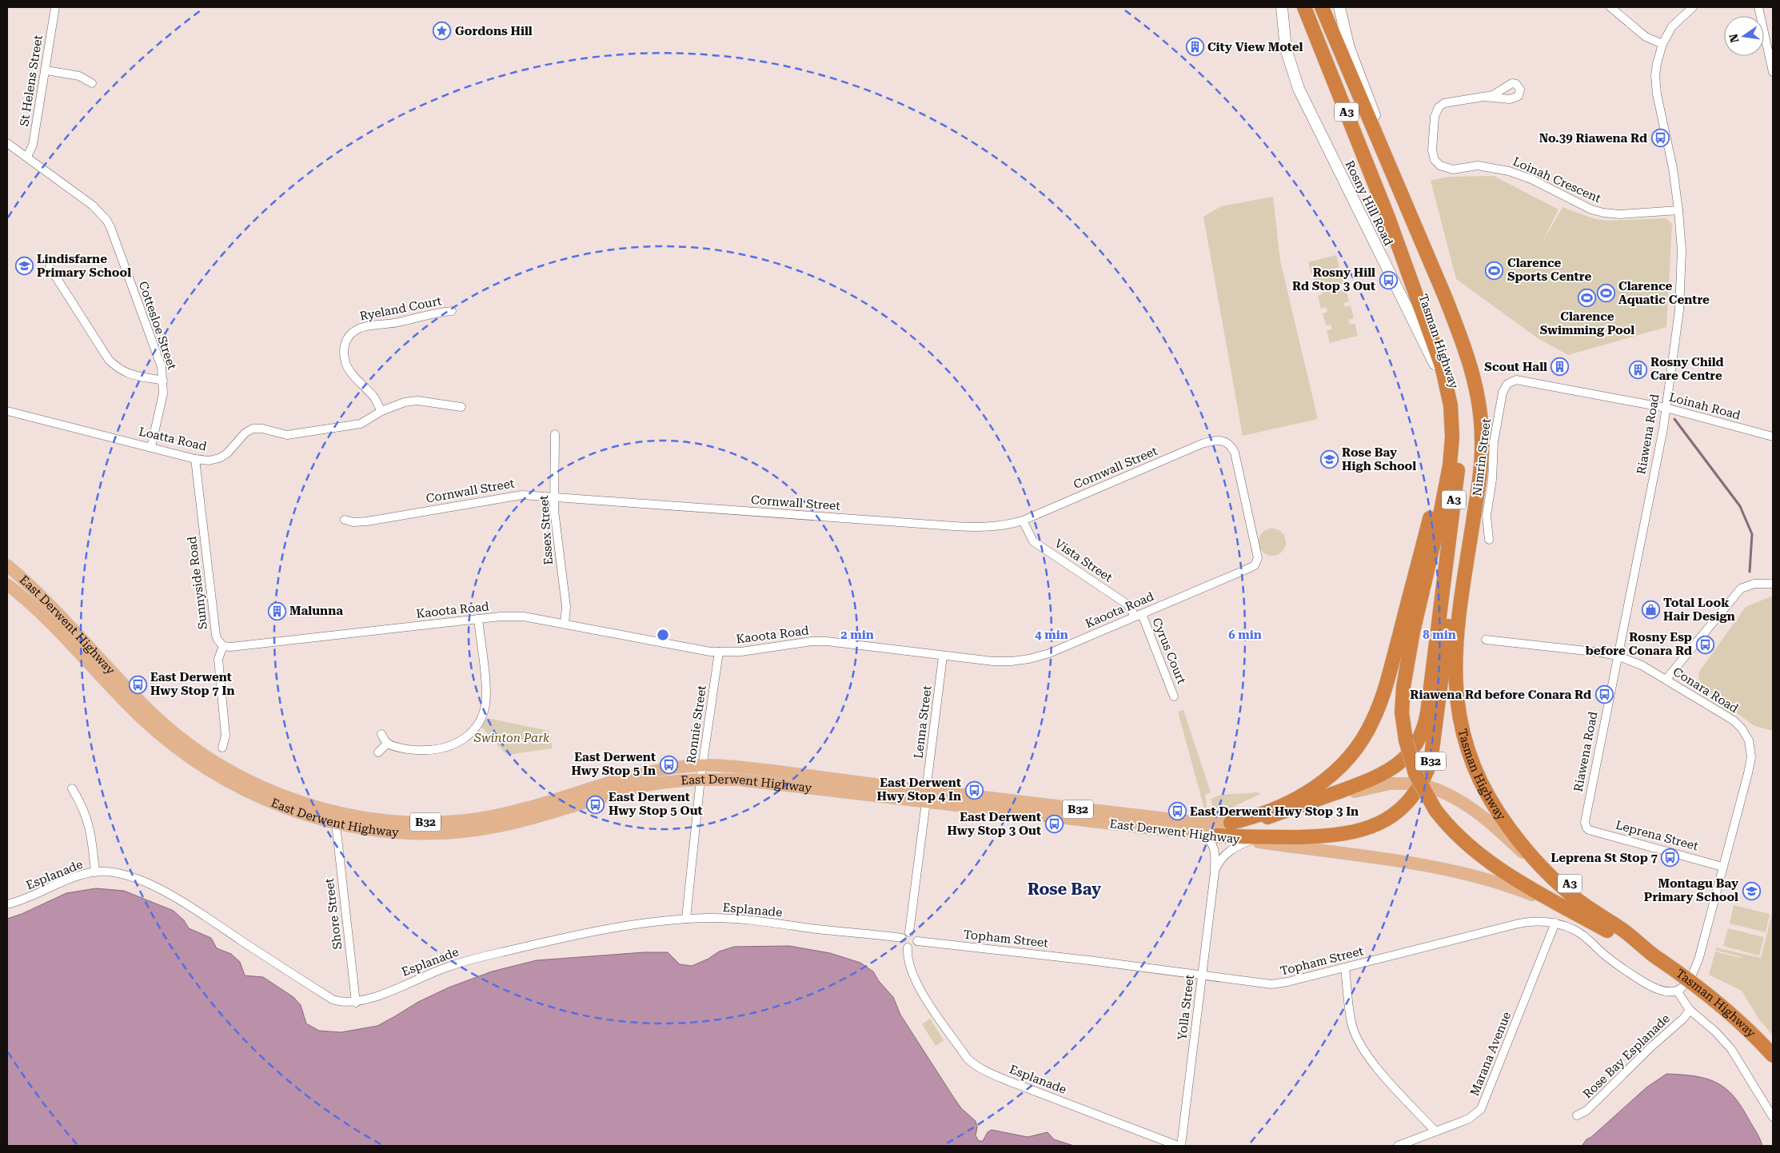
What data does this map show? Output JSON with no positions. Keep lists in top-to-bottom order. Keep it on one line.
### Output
{"streets":{"highway":["A3","Tasman Highway","B32"],"main road":["Rosny Hill Road","East Derwent Highway"],"street":["St Helens Street","Loinah Crescent","Ryeland Court","Cottesloe Street","Loinah Road","Riawena Road","Loatta Road","Nimrin Street","Cornwall Street","Essex Street","Vista Street","Sunnyside Road","Kaoota Road","Cyrus Court","Conara Road","Lenna Street","Ronnie Street","Leprena Street","Esplanade","Shore Street","Topham Street","Yolla Street","Marana Avenue","Rose Bay Esplanade"]},"crossings":[["St Helens Street","Cottesloe Street"],["Loinah Crescent","Riawena Road"],["Rosny Hill Road","Tasman Highway"],["Ryeland Court","Loatta Road"],["Cottesloe Street","Loatta Road"],["Tasman Highway","East Derwent Highway"],["Tasman Highway","B32"],["Loinah Road","Riawena Road"],["Loinah Road","Nimrin Street"],["Riawena Road","Conara Road"],["Riawena Road","Leprena Street"],["Loatta Road","Sunnyside Road"],["Cornwall Street","Essex Street"],["Cornwall Street","Vista Street"],["Cornwall Street","Kaoota Road"],["Essex Street","Kaoota Road"],["Vista Street","Kaoota Road"],["Vista Street","Cyrus Court"],["Sunnyside Road","Kaoota Road"],["Kaoota Road","Cyrus Court"],["Kaoota Road","Lenna Street"],["Kaoota Road","Ronnie Street"],["East Derwent Highway","Lenna Street"],["East Derwent Highway","Ronnie Street"],["East Derwent Highway","B32"],["East Derwent Highway","Shore Street"],["East Derwent Highway","Yolla Street"],["Conara Road","Leprena Street"],["Conara Road","Topham Street"],["Lenna Street","Esplanade"],["Lenna Street","Topham Street"],["Ronnie Street","Esplanade"],["Esplanade","Shore Street"],["Esplanade","Topham Street"],["Topham Street","Yolla Street"],["Topham Street","Marana Avenue"]],"districts":["Rose Bay"],"parks":["Swinton Park"],"places":{"place":["Gordons Hill"],"building":["City View Motel","Scout Hall","Rosny Child Care Centre","Malunna"],"bus stop":["No.39 Riawena Rd","Rosny Hill Rd Stop 3 Out","Rosny Esp before Conara Rd","East Derwent Hwy Stop 7 In","Riawena Rd before Conara Rd","East Derwent Hwy Stop 5 In","East Derwent Hwy Stop 4 In","East Derwent Hwy Stop 5 Out","East Derwent Hwy Stop 3 In","East Derwent Hwy Stop 3 Out","Leprena St Stop 7"],"school or university":["Lindisfarne Primary School","Rose Bay High School","Montagu Bay Primary School"],"sports":["Clarence Sports Centre","Clarence Aquatic Centre","Clarence Swimming Pool"],"shop":["Total Look Hair Design"]},"north":"left","rings":["2 min","4 min","6 min","8 min"]}
